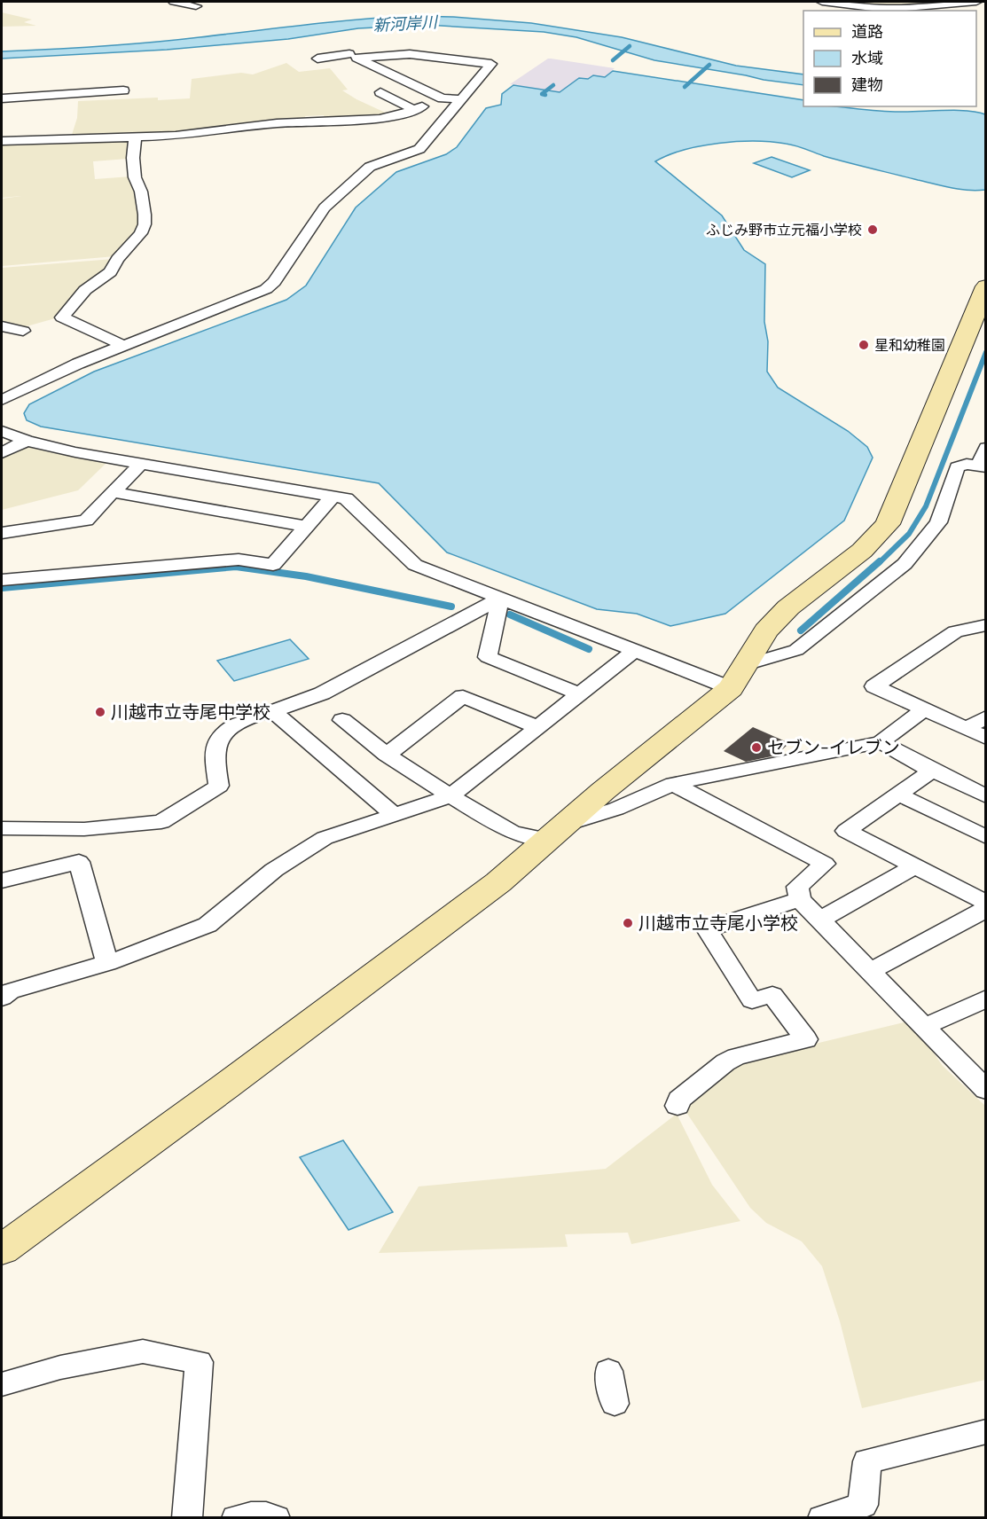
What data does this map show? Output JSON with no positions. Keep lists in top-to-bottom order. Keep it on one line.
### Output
{"water":["新河岸川"],"places":["ふじみ野市立元福小学校","星和幼稚園","川越市立寺尾中学校","セブン-イレブン","川越市立寺尾小学校"],"legend":["道路","水域","建物"]}
